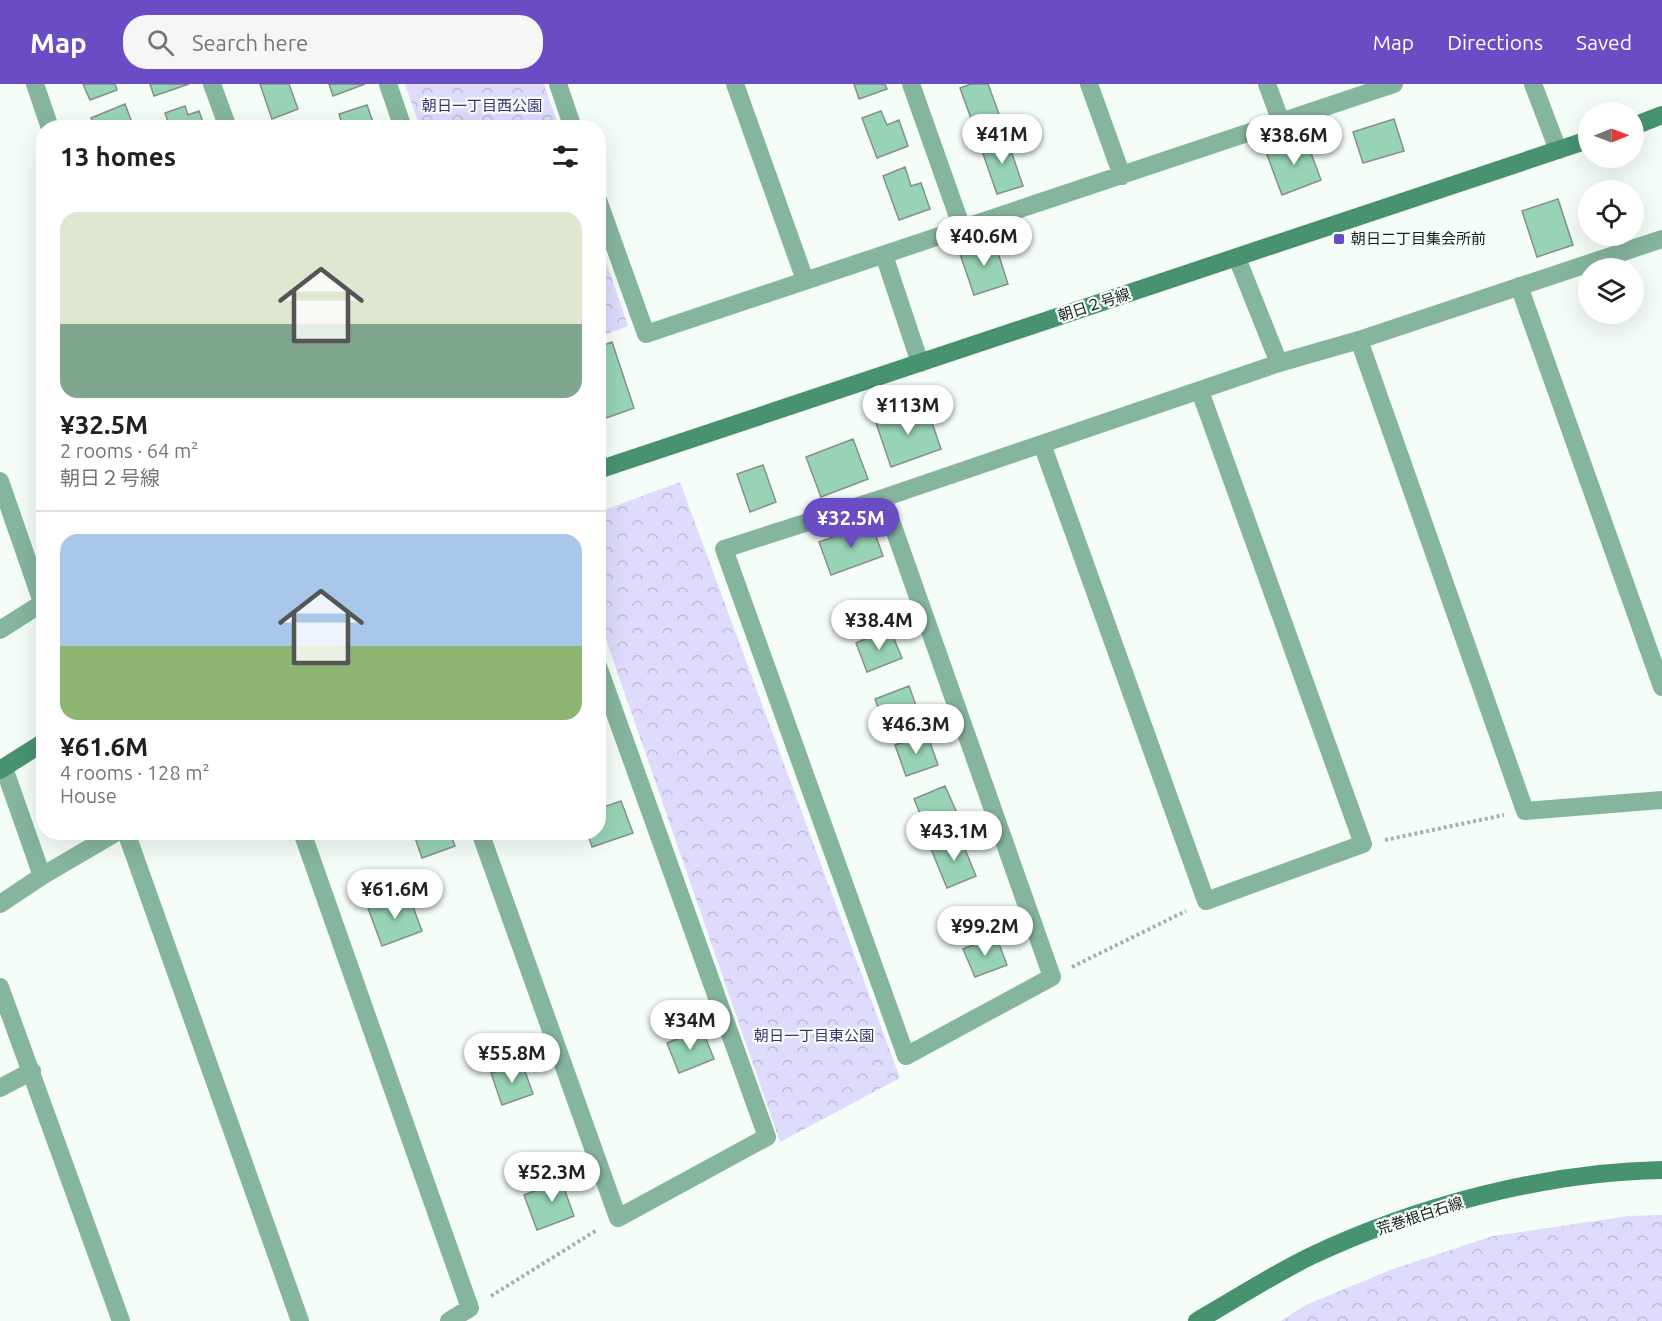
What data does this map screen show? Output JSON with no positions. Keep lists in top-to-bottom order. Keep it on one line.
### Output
{"streets":{"street":["朝日２号線","荒巻根白石線"]},"parks":["朝日一丁目西公園","朝日一丁目東公園"],"places":{"transit":["朝日二丁目集会所前"]},"north":"right","page":{"header":"Map","search":"Search here","nav":["Map","Directions","Saved"],"price":["¥41M","¥38.6M","¥40.6M","¥113M","¥32.5M","¥38.4M","¥46.3M","¥43.1M","¥61.6M","¥99.2M","¥34M","¥55.8M","¥52.3M"],"heading":"13 homes","list":[{"name":"¥32.5M","note":"2 rooms · 64 m² · 朝日２号線"},{"name":"¥61.6M","note":"4 rooms · 128 m² · House"}]}}
